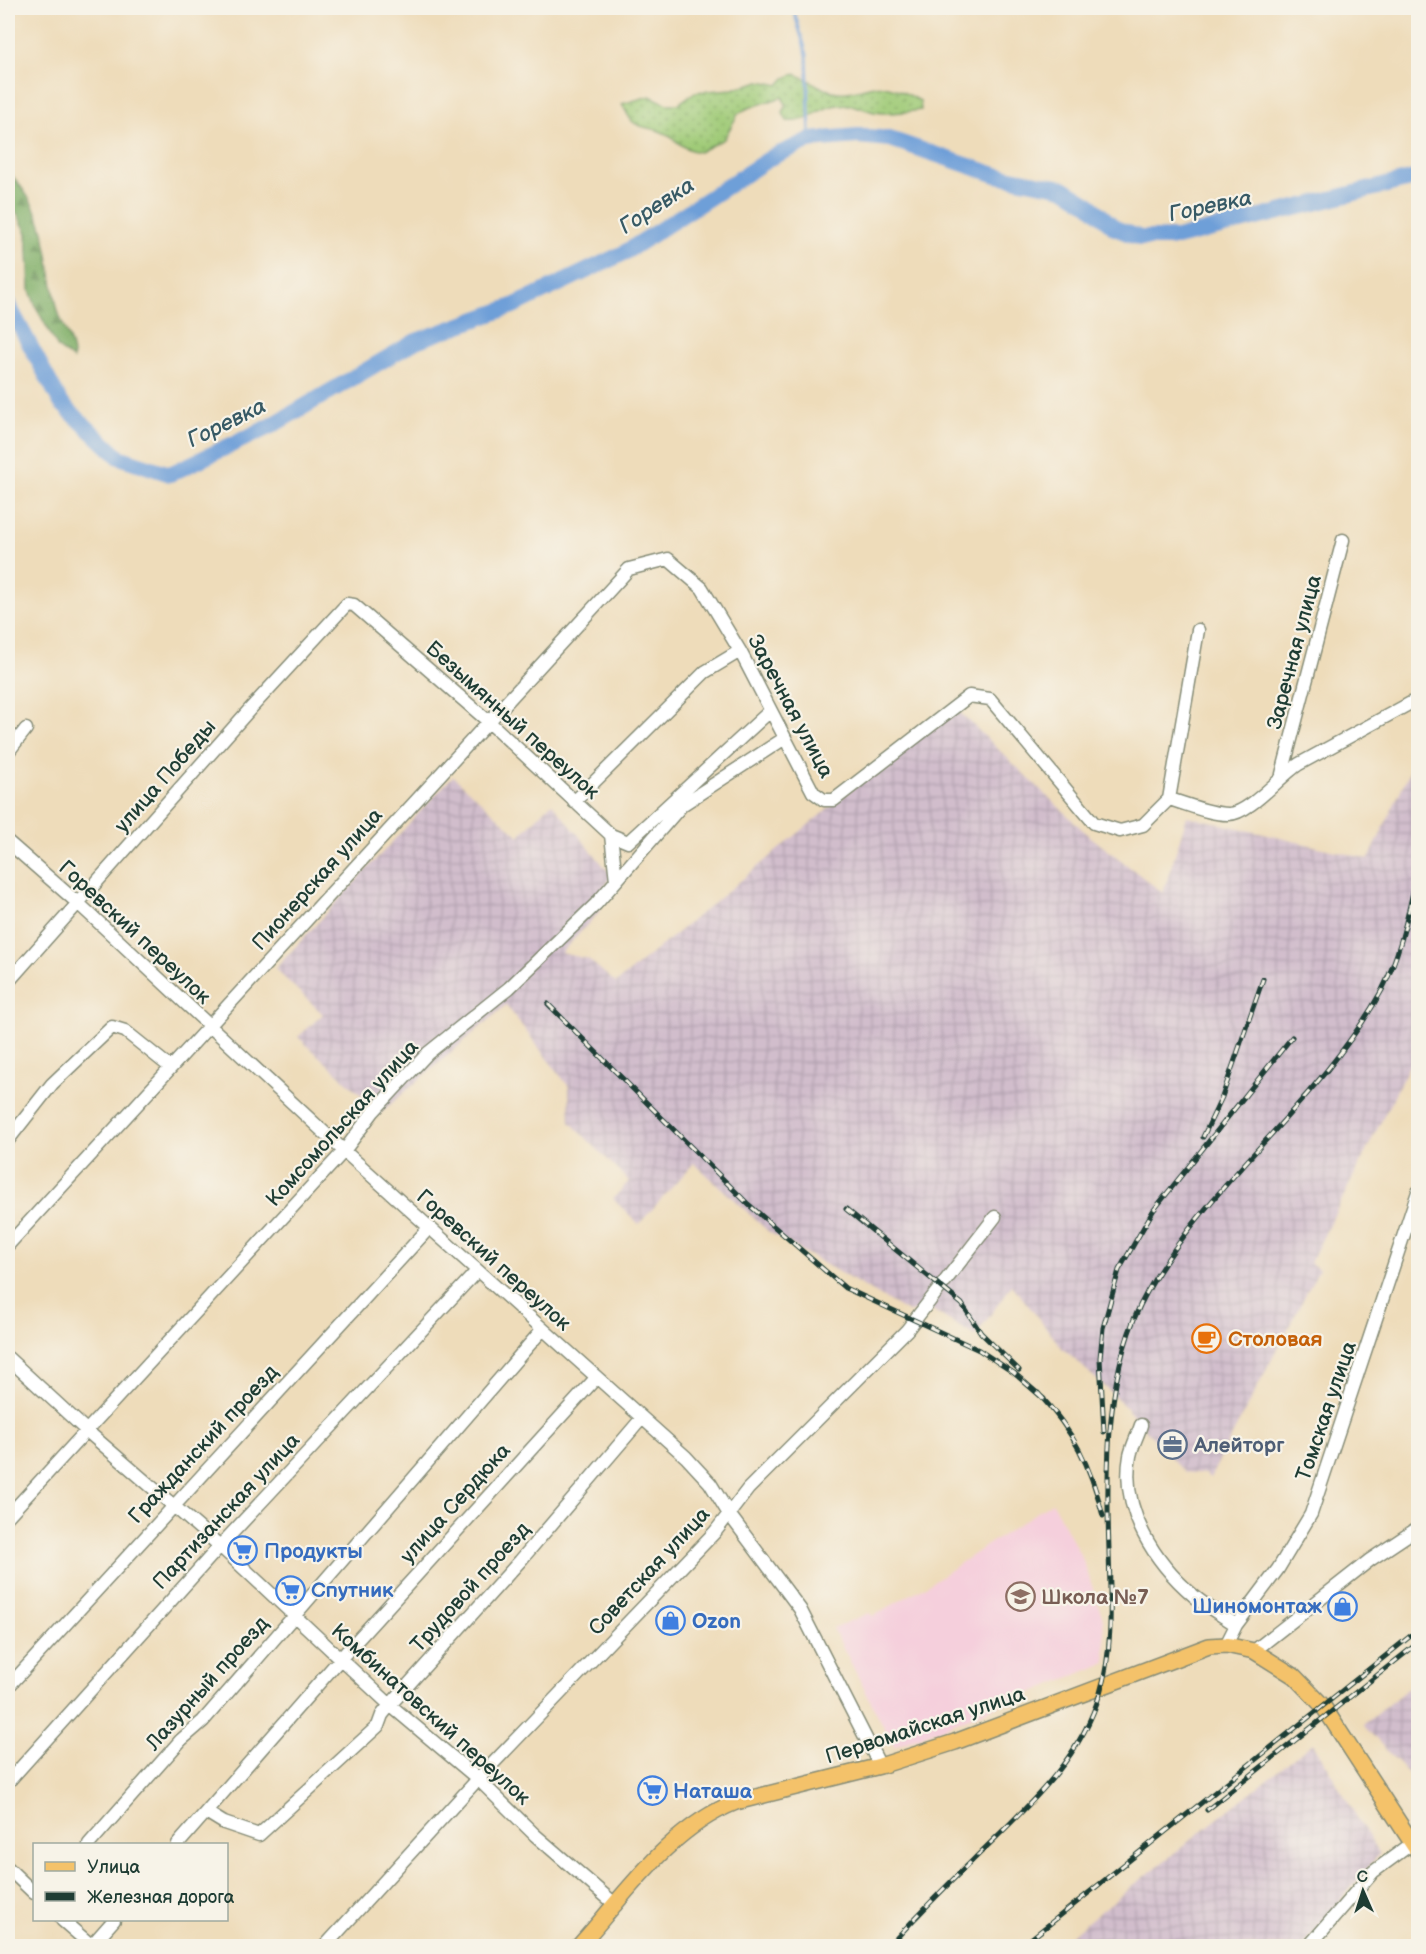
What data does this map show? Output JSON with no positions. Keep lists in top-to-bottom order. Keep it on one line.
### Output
{"streets":{"main road":["Первомайская улица"],"street":["Заречная улица","Безымянный переулок","улица Победы","Пионерская улица","Горевский переулок","Комсомольская улица","Томская улица","Гражданский проезд","улица Сердюка","Партизанская улица","Советская улица","Трудовой проезд","Лазурный проезд","Комбинатовский переулок"]},"crossings":[["Заречная улица","Пионерская улица"],["Заречная улица","Комсомольская улица"],["Безымянный переулок","улица Победы"],["Безымянный переулок","Пионерская улица"],["улица Победы","Горевский переулок"],["Пионерская улица","Горевский переулок"],["Горевский переулок","Комсомольская улица"],["Горевский переулок","Гражданский проезд"],["Горевский переулок","улица Сердюка"],["Горевский переулок","Партизанская улица"],["Горевский переулок","Советская улица"],["Горевский переулок","Трудовой проезд"],["Горевский переулок","Лазурный проезд"],["Горевский переулок","Первомайская улица"],["Комсомольская улица","Комбинатовский переулок"],["Гражданский проезд","Комбинатовский переулок"],["улица Сердюка","Трудовой проезд"],["улица Сердюка","Комбинатовский переулок"],["Партизанская улица","Комбинатовский переулок"],["Советская улица","Комбинатовский переулок"],["Трудовой проезд","Комбинатовский переулок"],["Лазурный проезд","Комбинатовский переулок"],["Комбинатовский переулок","Первомайская улица"]],"water":["Горевка"],"places":{"cafe":["Столовая"],"office":["Алейторг"],"supermarket":["Продукты","Спутник","Наташа"],"school or university":["Школа №7"],"shop":["Шиномонтаж","Ozon"]},"legend":["Улица","Железная дорога"],"north":"top"}
